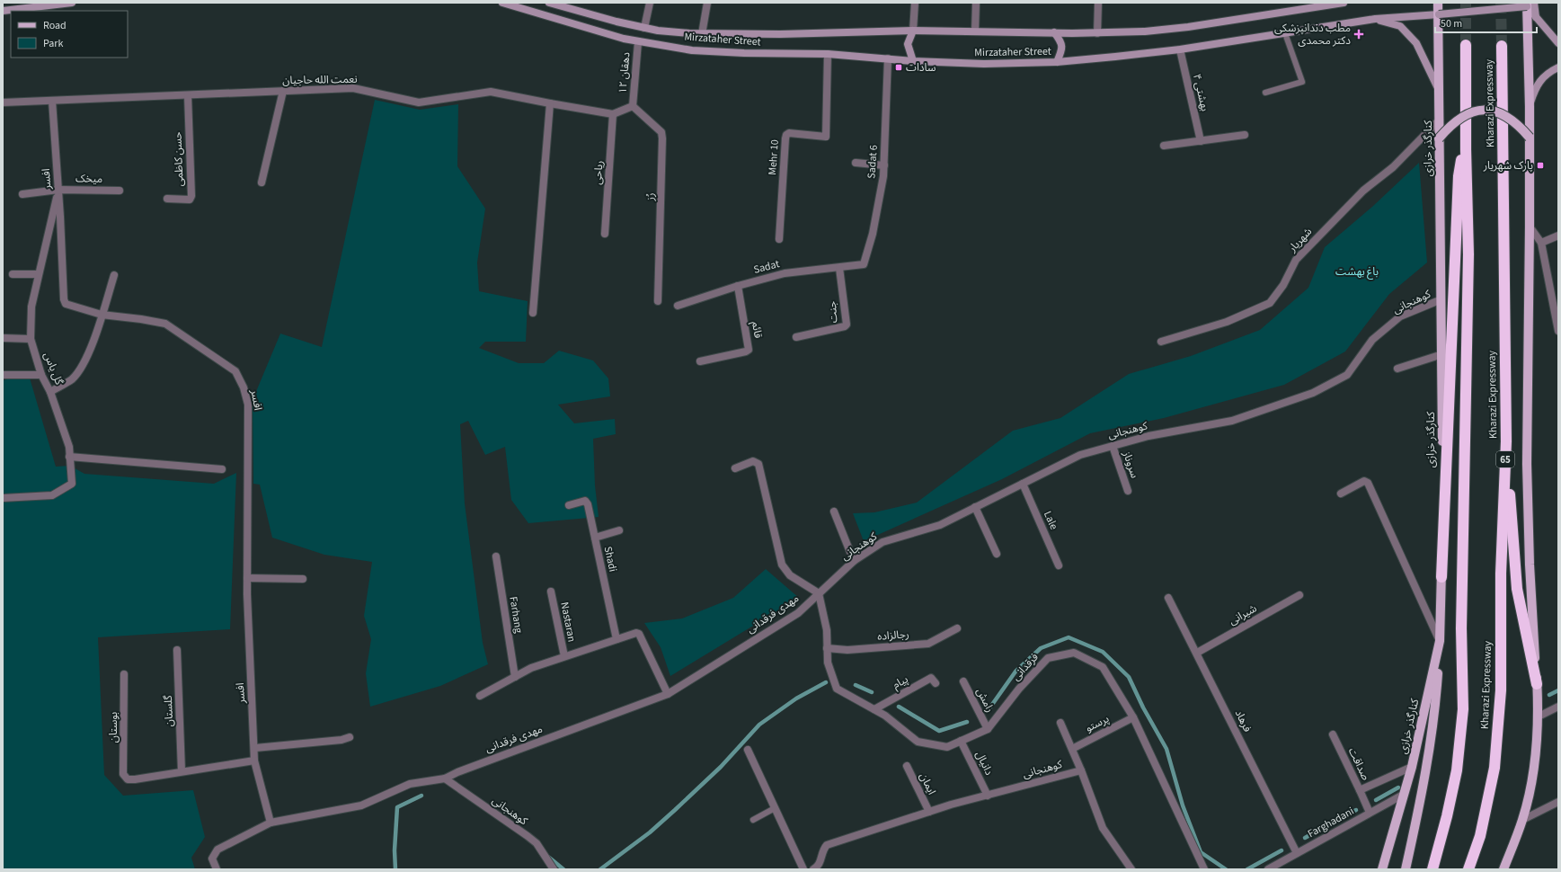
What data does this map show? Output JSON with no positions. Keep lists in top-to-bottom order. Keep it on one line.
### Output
{"streets":{"highway":["Kharazi Expressway","65"],"main road":["Mirzataher Street","کنارگذر خرازی"],"street":["دهقان ۱۲","نعمت الله حاجیان","بهشتی ۴","Mehr 10","حسن کاظمی","Sadat 6","ریاحی","افسر","میخک","رُز","شهریار","Sadat","کوهنجانی","جنت","قائم","گل یاس","سروناز","Lale","Shadi","مهدی فرقدانی","Farhang","شیرانی","Nastaran","رجالزاده","فرقدانی","پیام","رامش","گلستان","فرهاد","پرستو","بوستان","دانیال","صداقت","ایمان","Farghadani"]},"crossings":[["Mirzataher Street","دهقان ۱۲"],["Mirzataher Street","بهشتی ۴"],["Mirzataher Street","کنارگذر خرازی"],["Mirzataher Street","Mehr 10"],["Mirzataher Street","Sadat 6"],["دهقان ۱۲","رُز"],["نعمت الله حاجیان","حسن کاظمی"],["نعمت الله حاجیان","ریاحی"],["نعمت الله حاجیان","افسر"],["کنارگذر خرازی","شهریار"],["کنارگذر خرازی","کوهنجانی"],["کنارگذر خرازی","صداقت"],["کنارگذر خرازی","Farghadani"],["Sadat 6","Sadat"],["افسر","میخک"],["افسر","گل یاس"],["افسر","مهدی فرقدانی"],["میخک","گل یاس"],["Sadat","جنت"],["Sadat","قائم"],["کوهنجانی","سروناز"],["کوهنجانی","Lale"],["کوهنجانی","مهدی فرقدانی"],["کوهنجانی","دانیال"],["کوهنجانی","ایمان"],["شیرانی","فرهاد"],["رجالزاده","فرقدانی"],["فرقدانی","پیام"],["فرقدانی","رامش"],["فرقدانی","پرستو"],["فرقدانی","دانیال"],["گلستان","بوستان"],["فرهاد","Farghadani"]],"parks":["باغ بهشت"],"places":{"health":["مطب دندانپزشکی دکتر محمدی"],"transit":["سادات","پارک شهریار"]},"legend":["Road","Park"],"scale_bar":"50 m"}
